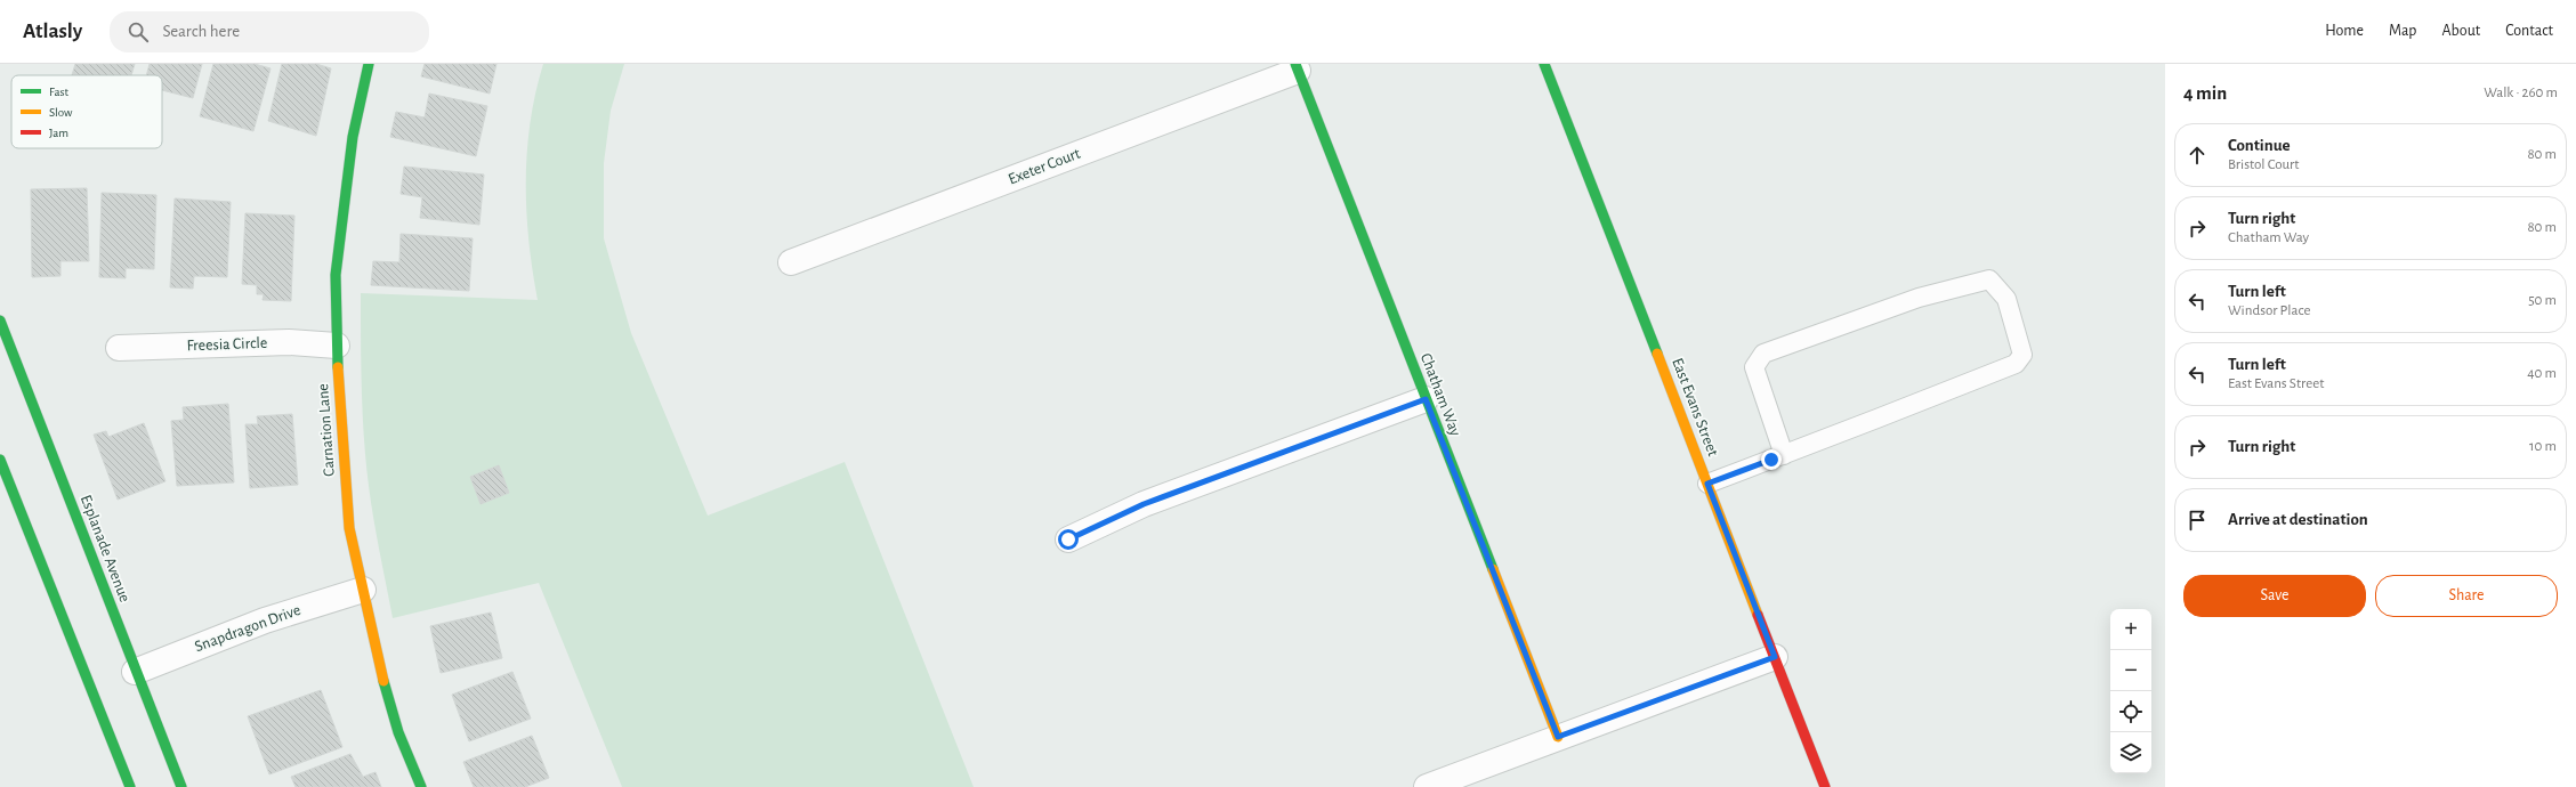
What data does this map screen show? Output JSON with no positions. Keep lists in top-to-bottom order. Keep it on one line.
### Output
{"streets":{"street":["Exeter Court","Freesia Circle","Chatham Way","East Evans Street","Carnation Lane","Esplanade Avenue","Snapdragon Drive"]},"crossings":[["Exeter Court","Chatham Way"],["Freesia Circle","Carnation Lane"],["Carnation Lane","Snapdragon Drive"],["Esplanade Avenue","Snapdragon Drive"]],"legend":["Fast","Slow","Jam"],"page":{"header":"Atlasly","search":"Search here","nav":["Home","Map","About","Contact"],"heading":["4 min","Walk · 260 m"],"list":[["Continue","Bristol Court","80 m"],["Turn right","Chatham Way","80 m"],["Turn left","Windsor Place","50 m"],["Turn left","East Evans Street","40 m"],["Turn right","10 m"],"Arrive at destination"],"buttons":["Save","Share"],"map_buttons":["+","−"]}}
